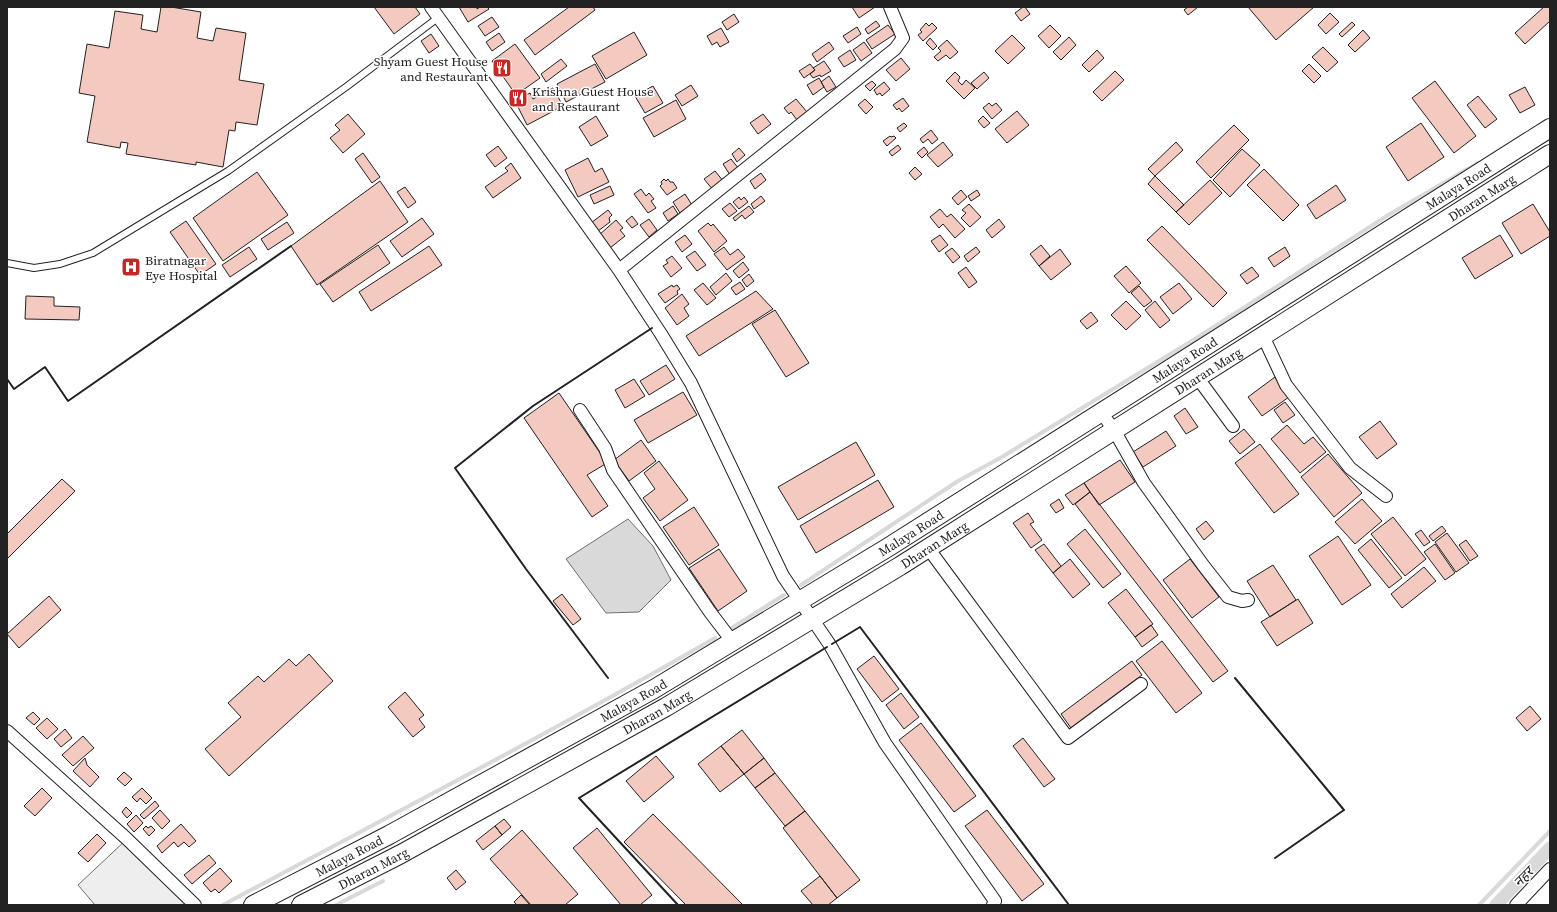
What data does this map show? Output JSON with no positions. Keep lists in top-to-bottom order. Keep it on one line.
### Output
{"streets":{"main road":["Malaya Road","Dharan Marg"]},"water":["नहर"],"places":{"restaurant":["Shyam Guest House and Restaurant","Krishna Guest House and Restaurant"],"hospital":["Biratnagar Eye Hospital"]}}
